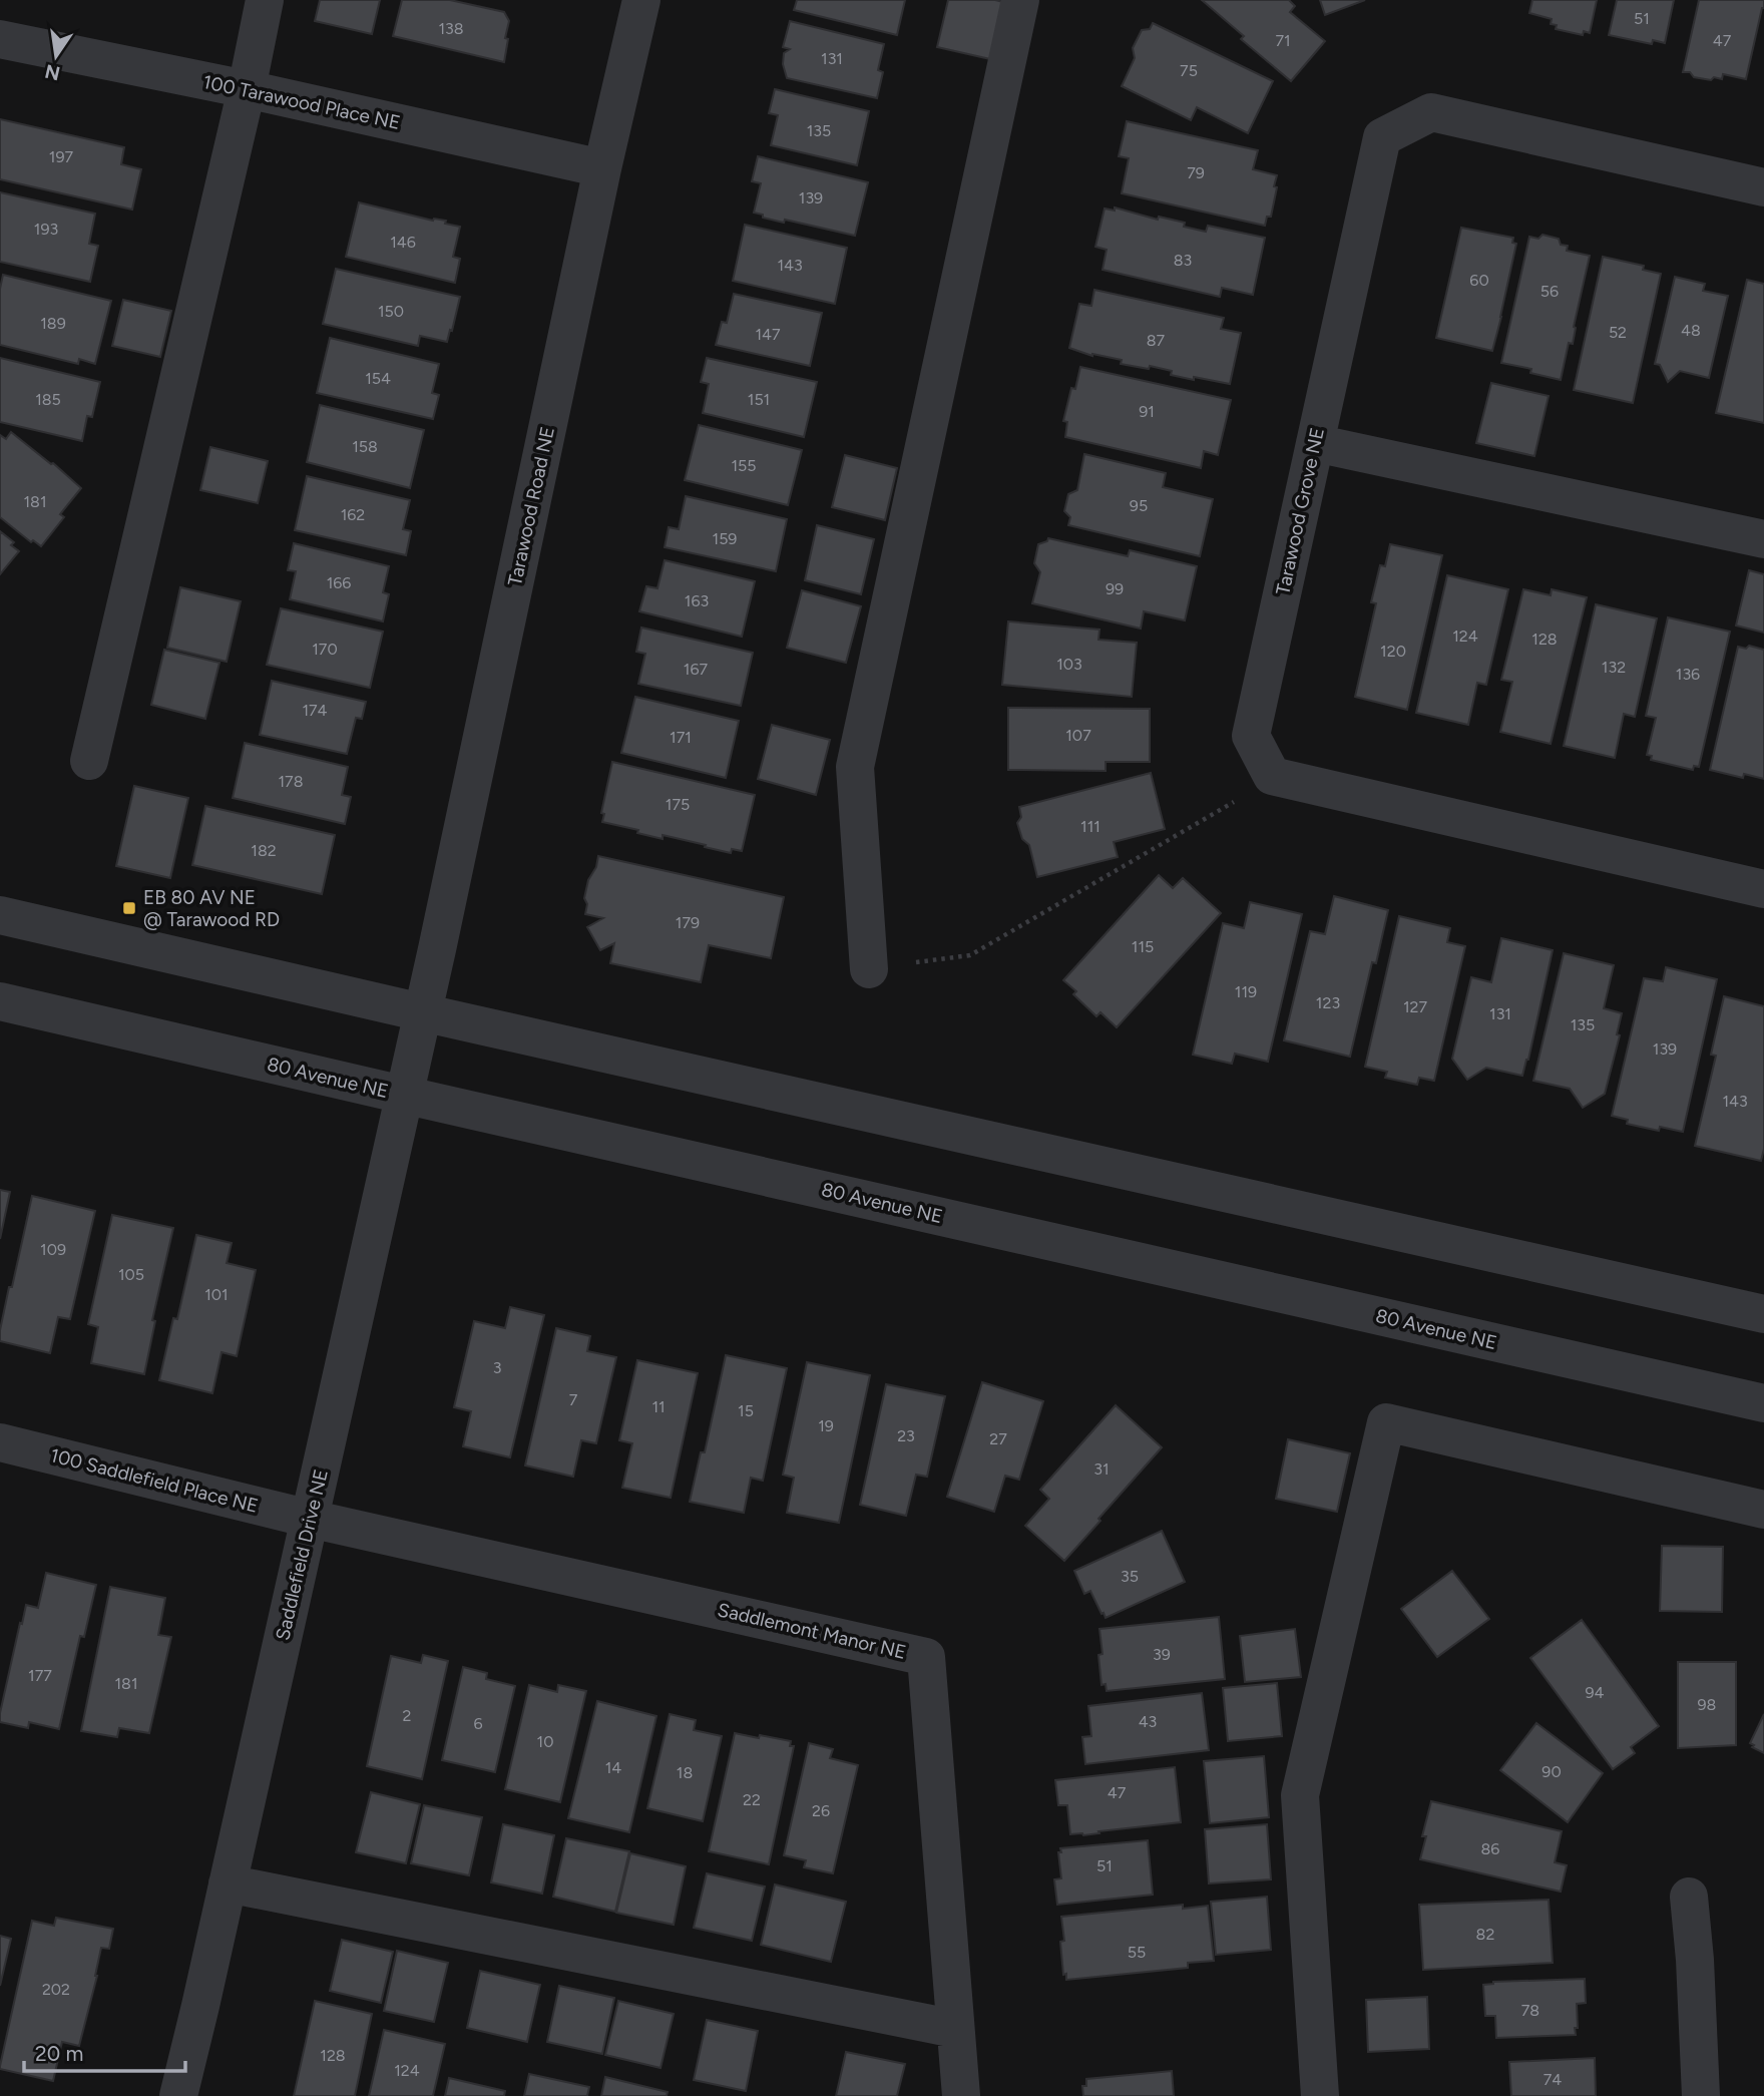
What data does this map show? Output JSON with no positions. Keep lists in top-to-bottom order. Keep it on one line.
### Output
{"streets":{"street":["100 Tarawood Place NE","Tarawood Road NE","Tarawood Grove NE","80 Avenue NE","100 Saddlefield Place NE","Saddlefield Drive NE","Saddlemont Manor NE"]},"crossings":[["100 Tarawood Place NE","Tarawood Road NE"],["Tarawood Road NE","Saddlefield Drive NE"],["80 Avenue NE","Saddlefield Drive NE"],["100 Saddlefield Place NE","Saddlefield Drive NE"],["100 Saddlefield Place NE","Saddlemont Manor NE"],["Saddlefield Drive NE","Saddlemont Manor NE"]],"places":{"transit":["EB 80 AV NE @ Tarawood RD"]},"house_numbers":["51","138","71","47","131","75","135","197","79","139","193","146","83","143","60","56","150","189","48","52","147","87","154","185","151","91","158","155","181","95","162","159","166","99","163","124","128","170","120","103","132","167","136","174","107","171","178","175","111","182","179","115","119","123","127","131","135","139","143","109","105","101","3","7","11","15","19","23","27","31","35","39","177","181","94","98","2","43","6","10","14","90","18","47","22","26","86","51","82","55","202","78","128","124","74"],"scale_bar":"20 m","north":"bottom"}
